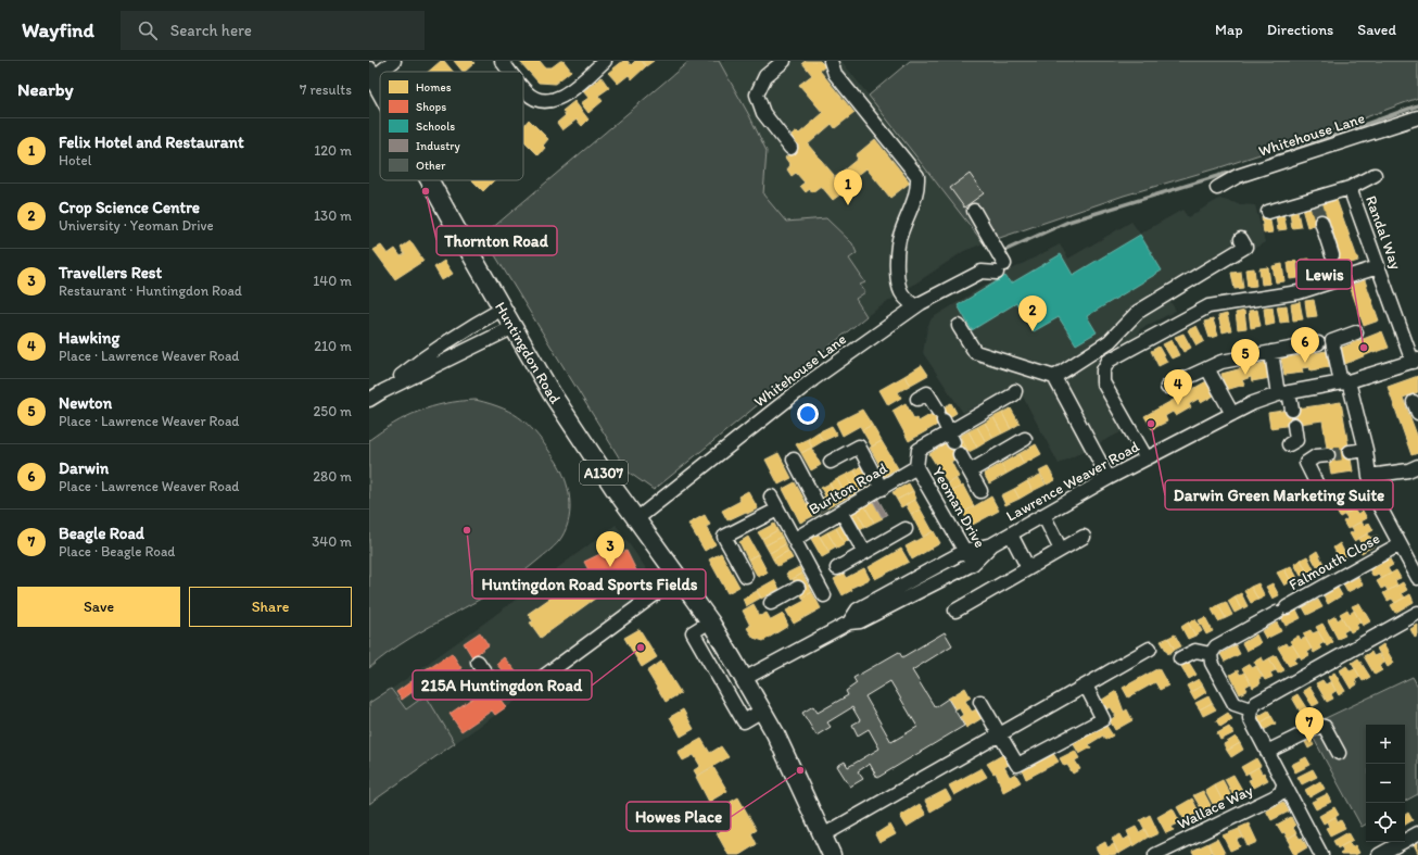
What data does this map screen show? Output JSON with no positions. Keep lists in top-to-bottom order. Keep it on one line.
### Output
{"streets":{"main road":["Huntingdon Road","A1307"],"street":["Whitehouse Lane","Randal Way","Lawrence Weaver Road","Burlton Road","Yeoman Drive","Falmouth Close","Wallace Way"]},"crossings":[["Whitehouse Lane","Huntingdon Road"],["Randal Way","Lawrence Weaver Road"],["Huntingdon Road","Lawrence Weaver Road"],["Lawrence Weaver Road","Yeoman Drive"],["Burlton Road","Yeoman Drive"]],"places":["Thornton Road","Lewis","Darwin Green Marketing Suite","Huntingdon Road Sports Fields","215A Huntingdon Road","Howes Place"],"legend":["Homes","Shops","Schools","Industry","Other"],"page":{"header":"Wayfind","search":"Search here","nav":["Map","Directions","Saved"],"heading":["Nearby","7 results"],"list":[{"mark":"1","name":"Felix Hotel and Restaurant","note":"Hotel","value":"120 m"},{"mark":"2","name":"Crop Science Centre","note":"University · Yeoman Drive","value":"130 m"},{"mark":"3","name":"Travellers Rest","note":"Restaurant · Huntingdon Road","value":"140 m"},{"mark":"4","name":"Hawking","note":"Place · Lawrence Weaver Road","value":"210 m"},{"mark":"5","name":"Newton","note":"Place · Lawrence Weaver Road","value":"250 m"},{"mark":"6","name":"Darwin","note":"Place · Lawrence Weaver Road","value":"280 m"},{"mark":"7","name":"Beagle Road","note":"Place · Beagle Road","value":"340 m"}],"pins":["1","2","6","5","4","3","7"],"buttons":["Save","Share"],"map_buttons":["+","−"]}}
